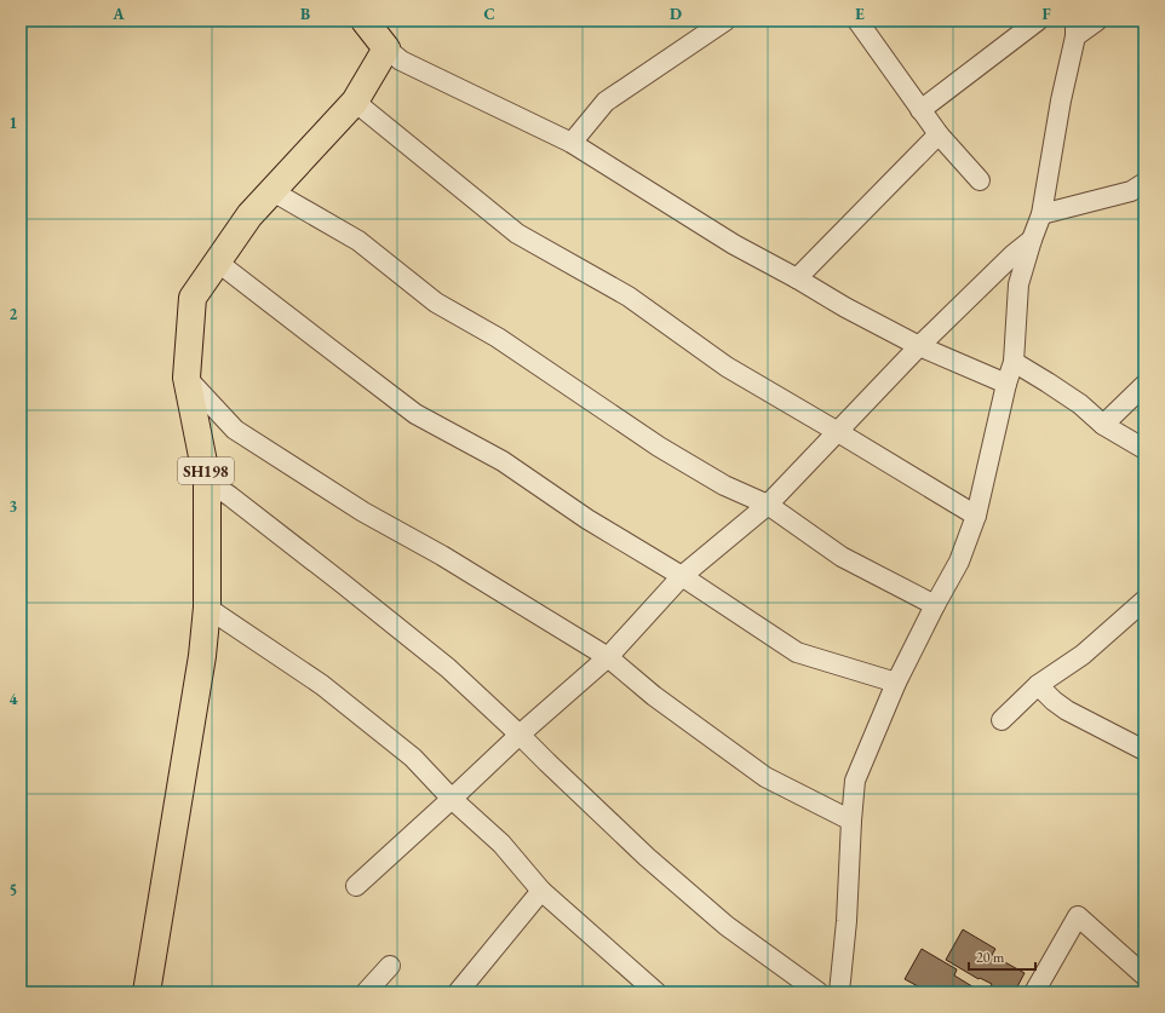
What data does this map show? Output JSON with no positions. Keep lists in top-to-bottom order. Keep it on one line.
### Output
{"streets":{"main road":["SH198"]},"scale_bar":"20 m","grid":{"columns":["A","B","C","D","E","F"],"rows":["1","2","3","4","5"]}}
